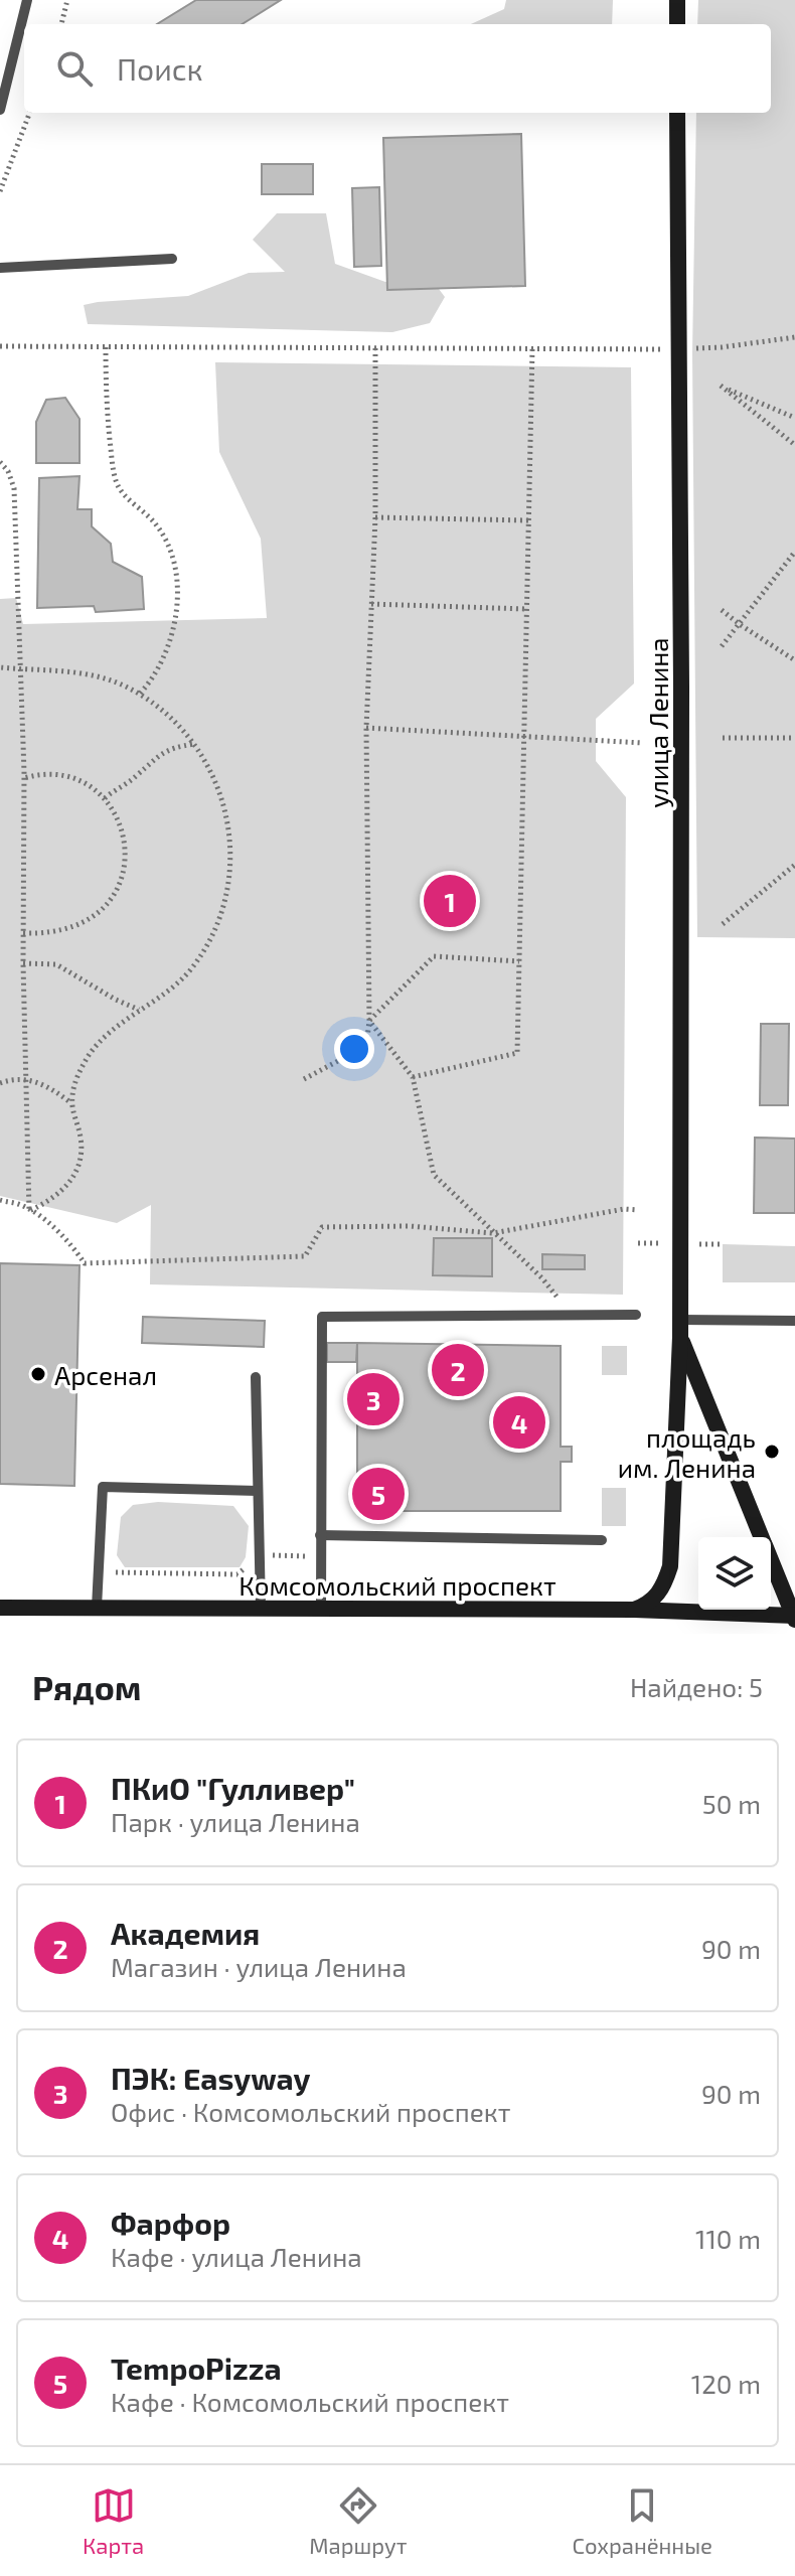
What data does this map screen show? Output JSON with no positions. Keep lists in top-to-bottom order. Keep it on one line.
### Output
{"streets":{"main road":["улица Ленина","Комсомольский проспект"]},"crossings":[["улица Ленина","Комсомольский проспект"]],"places":["Арсенал","площадь им. Ленина"],"page":{"search":"Поиск","pins":["1","2","3","4","5"],"heading":["Рядом","Найдено: 5"],"list":[{"mark":"1","name":"ПКиО \"Гулливер\"","note":"Парк · улица Ленина","value":"50 m"},{"mark":"2","name":"Академия","note":"Магазин · улица Ленина","value":"90 m"},{"mark":"3","name":"ПЭК: Easyway","note":"Офис · Комсомольский проспект","value":"90 m"},{"mark":"4","name":"Фарфор","note":"Кафе · улица Ленина","value":"110 m"},{"mark":"5","name":"TempoPizza","note":"Кафе · Комсомольский проспект","value":"120 m"}],"nav":["Карта","Маршрут","Сохранённые"]}}
